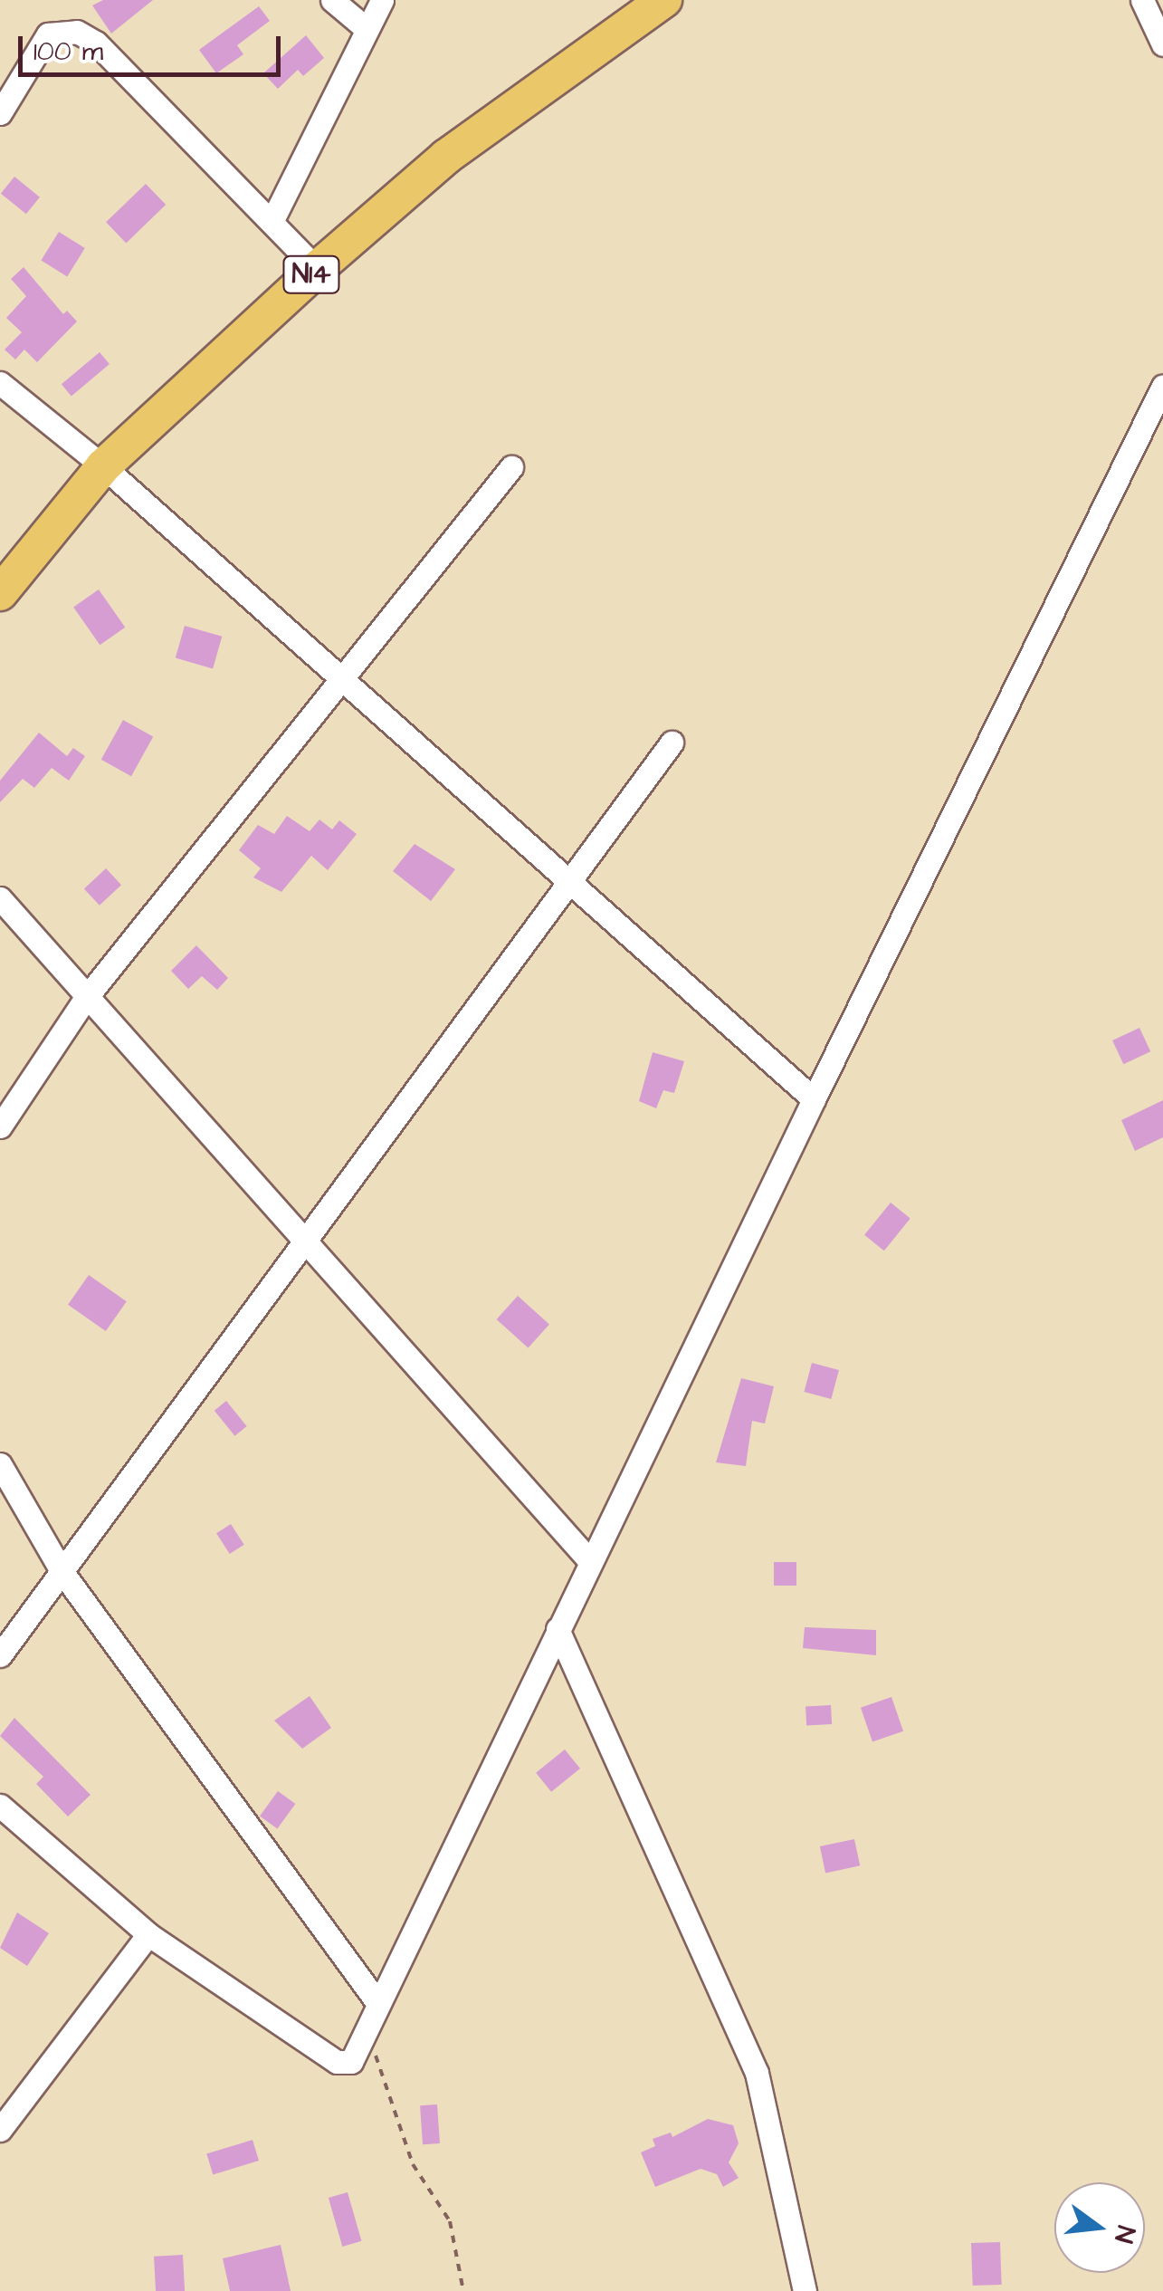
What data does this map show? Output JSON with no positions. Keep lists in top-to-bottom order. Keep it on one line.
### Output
{"streets":{"highway":["N14"]},"scale_bar":"100 m","north":"right"}
